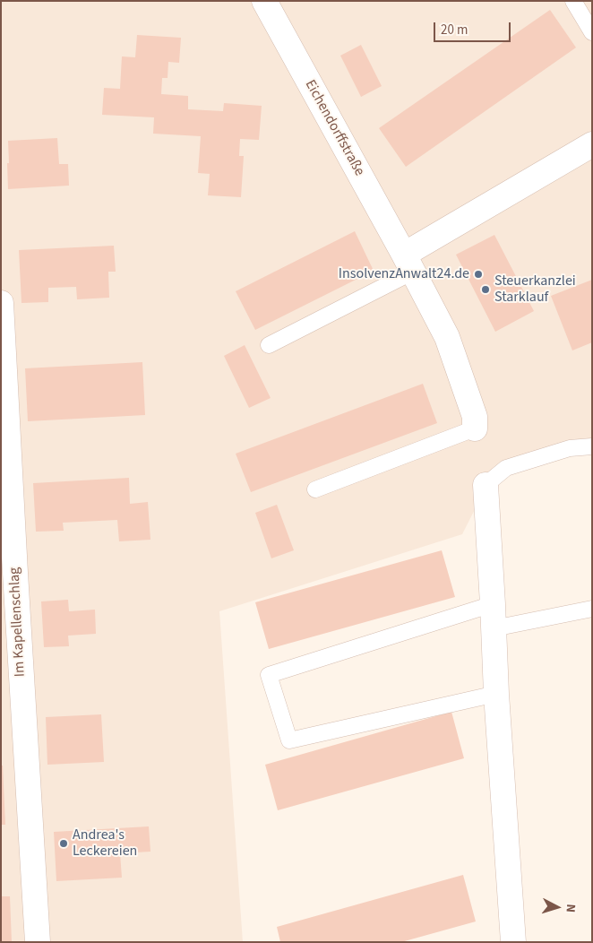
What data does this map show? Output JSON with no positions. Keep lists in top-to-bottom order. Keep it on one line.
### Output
{"streets":{"street":["Eichendorffstraße","Im Kapellenschlag"]},"places":["InsolvenzAnwalt24.de","Steuerkanzlei Starklauf","Andrea's Leckereien"],"scale_bar":"20 m","north":"right"}
